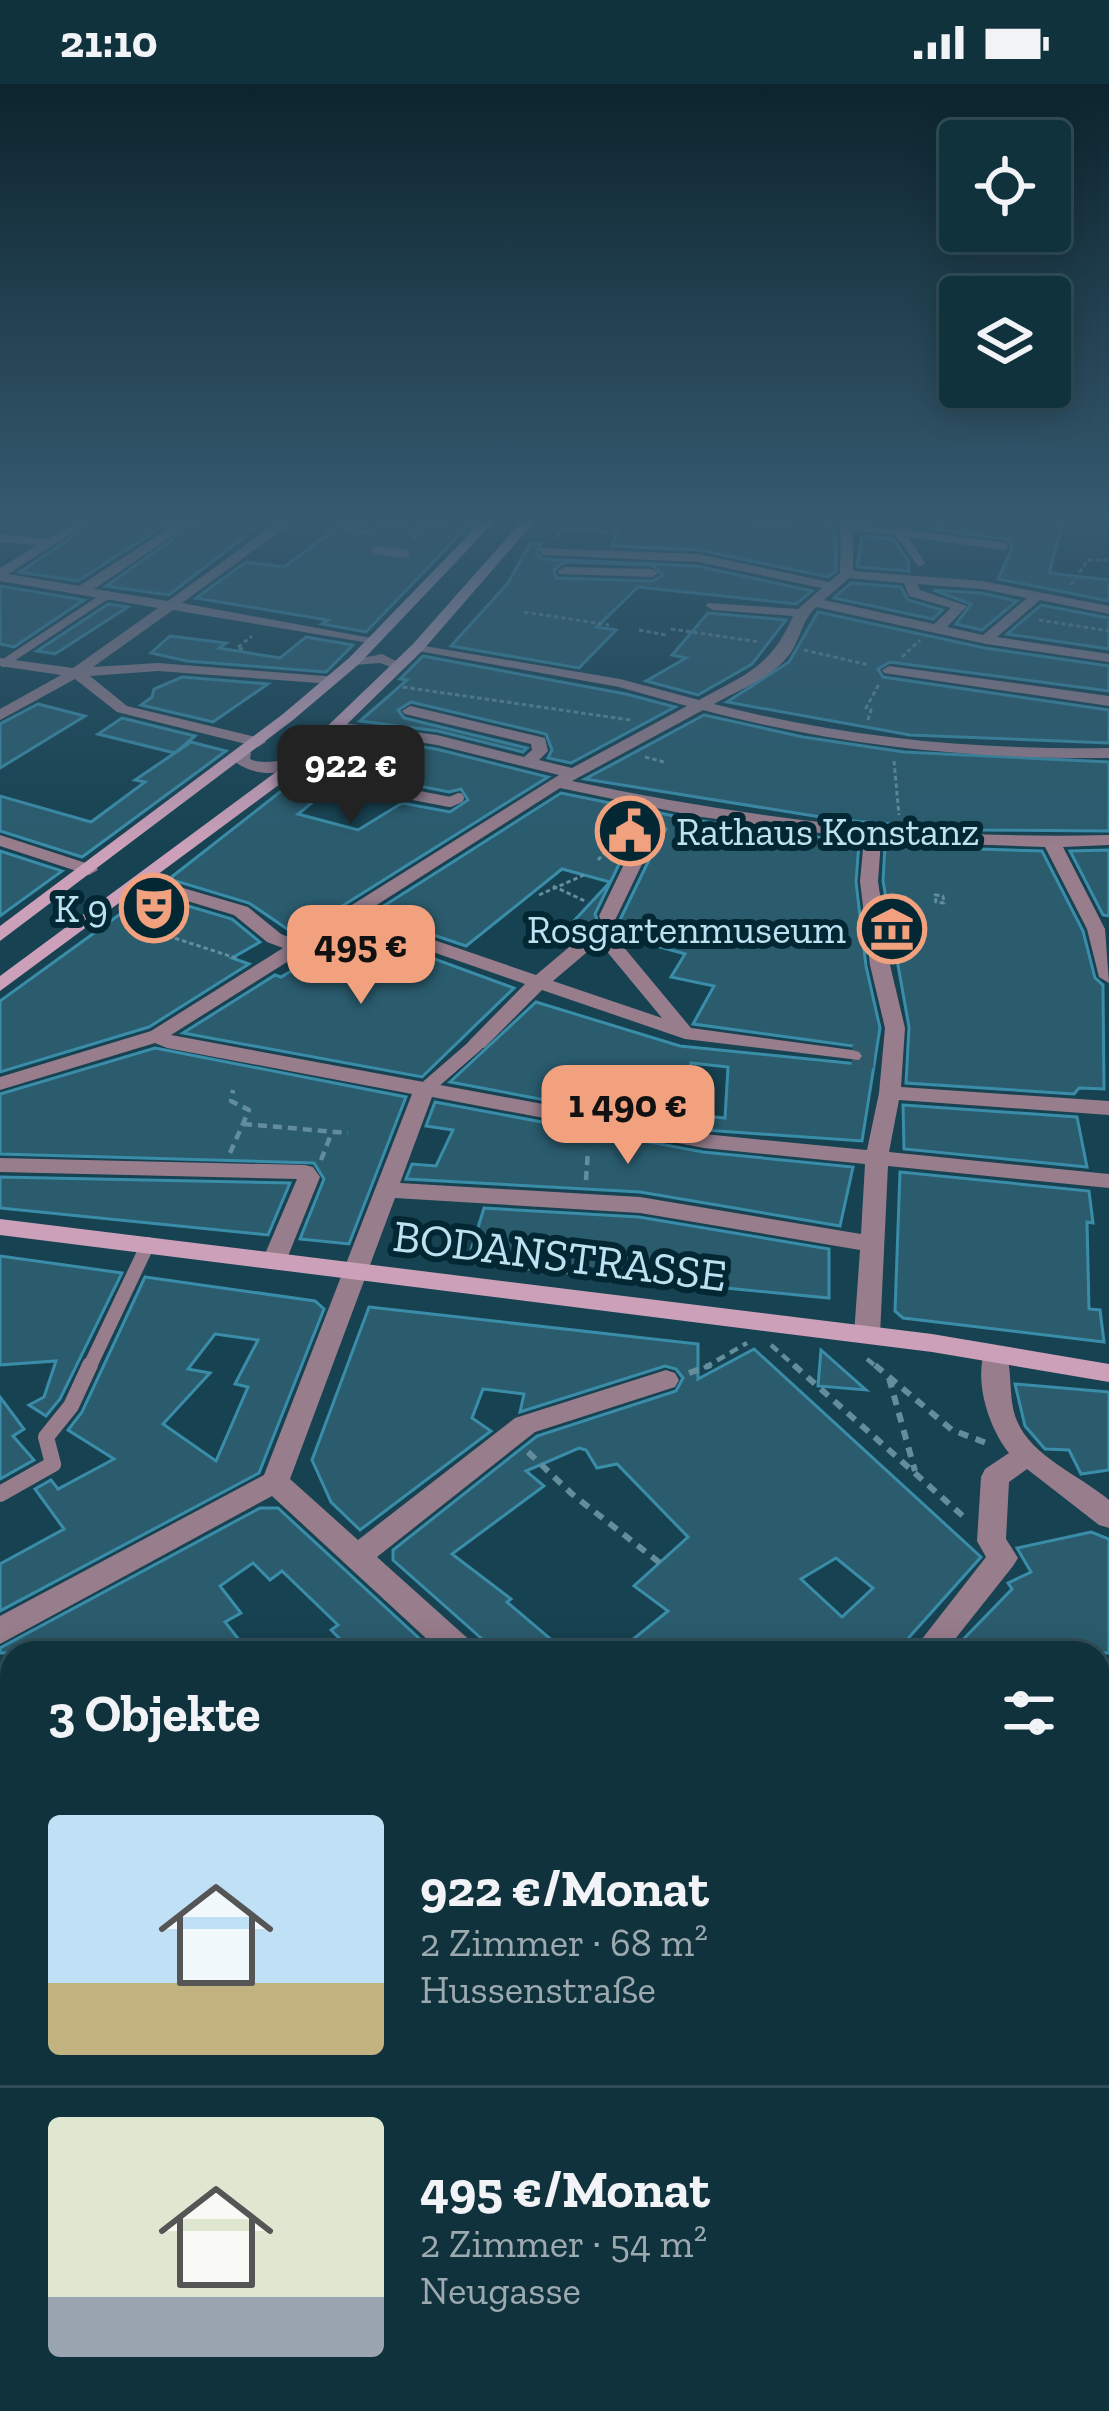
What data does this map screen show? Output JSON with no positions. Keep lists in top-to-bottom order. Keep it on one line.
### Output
{"streets":{"main road":["BODANSTRASSE"]},"places":{"public building":["Rathaus Konstanz"],"theatre":["K 9"],"museum":["Rosgartenmuseum"]},"page":{"status":"21:10","price":["922 €","495 €","1 490 €"],"heading":"3 Objekte","list":[{"name":"922 €/Monat","note":"2 Zimmer · 68 m² · Hussenstraße"},{"name":"495 €/Monat","note":"2 Zimmer · 54 m² · Neugasse"}]}}
